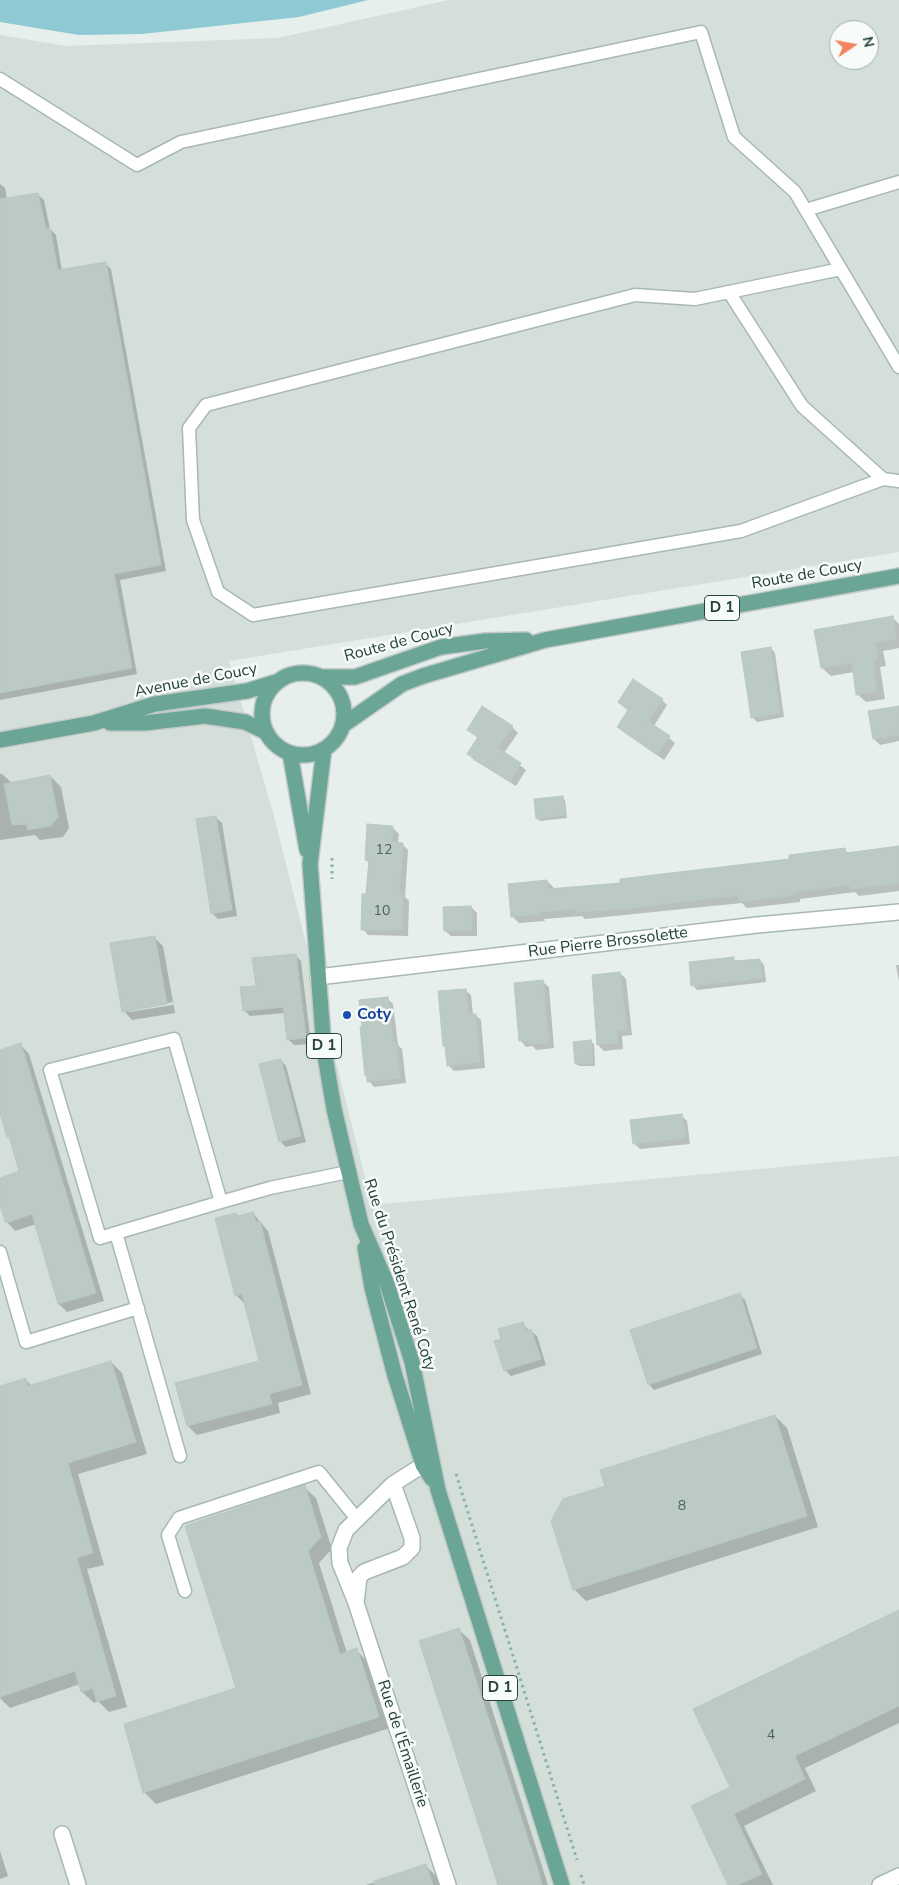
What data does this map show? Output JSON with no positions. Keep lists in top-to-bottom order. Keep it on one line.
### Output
{"streets":{"main road":["Route de Coucy","D 1","Avenue de Coucy","Rue du Président René Coty"],"street":["Rue Pierre Brossolette","Rue de l'Émaillerie"]},"crossings":[["Route de Coucy","D 1"],["Route de Coucy","Avenue de Coucy"],["Route de Coucy","Rue du Président René Coty"],["D 1","Avenue de Coucy"],["D 1","Rue du Président René Coty"],["D 1","Rue de l'Émaillerie"],["Avenue de Coucy","Rue du Président René Coty"],["Rue Pierre Brossolette","Rue du Président René Coty"]],"places":["Coty"],"house_numbers":["12","10","8","4"],"north":"right"}
